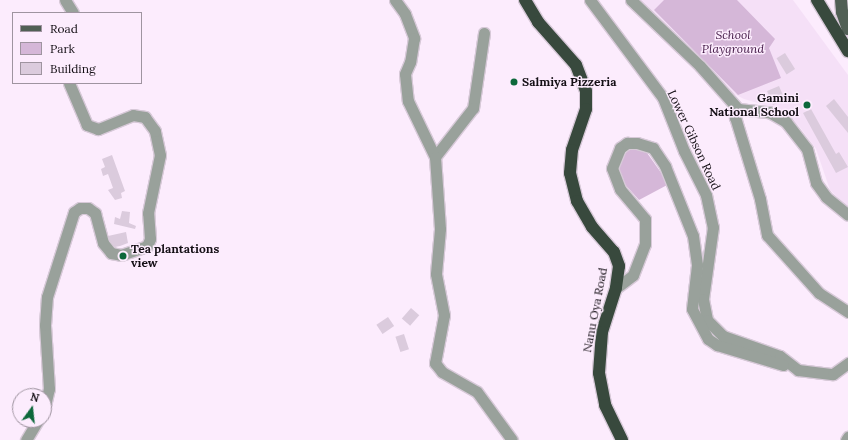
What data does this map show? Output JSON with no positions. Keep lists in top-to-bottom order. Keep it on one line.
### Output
{"streets":{"highway":["Nanu Oya Road"],"street":["Lower Gibson Road"]},"parks":["School Playground"],"places":["Salmiya Pizzeria","Gamini National School","Tea plantations view"],"legend":["Road","Park","Building"],"north":"top"}
